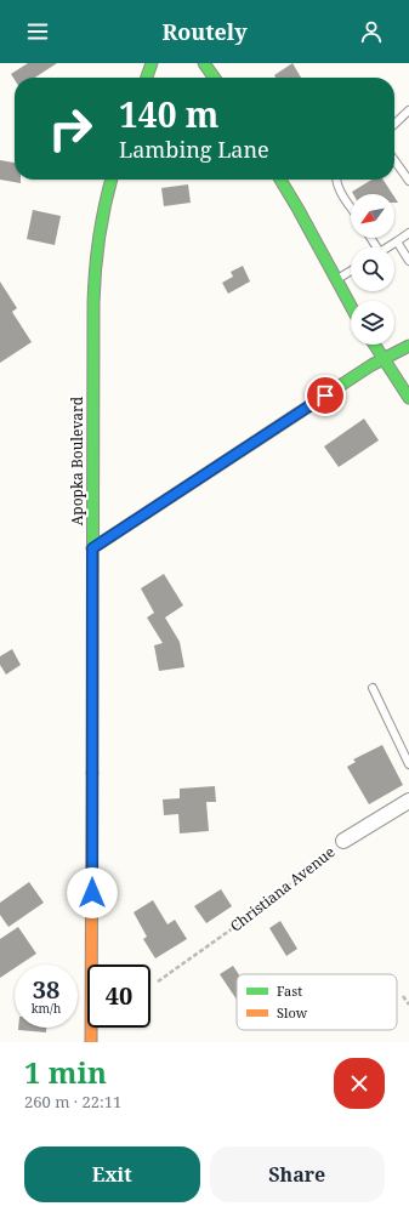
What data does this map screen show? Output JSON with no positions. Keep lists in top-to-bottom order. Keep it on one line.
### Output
{"streets":{"street":["Apopka Boulevard","Christiana Avenue"]},"legend":["Fast","Slow"],"north":"bottom left","page":{"header":"Routely","turn":["140 m","Lambing Lane"],"speed":"38 km/h","limit":"40","heading":["1 min","260 m · 22:11"],"buttons":["Exit","Share"]}}
